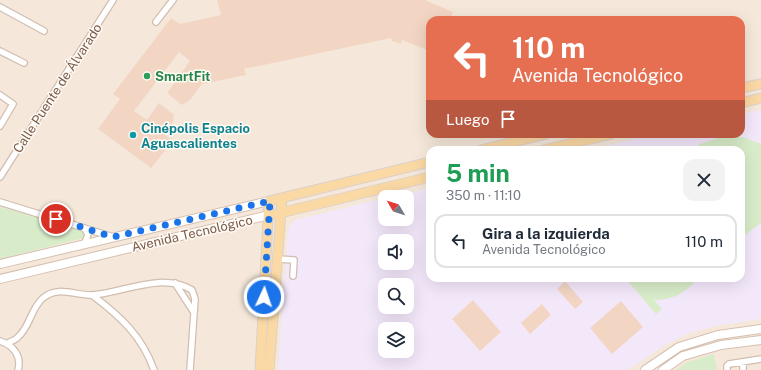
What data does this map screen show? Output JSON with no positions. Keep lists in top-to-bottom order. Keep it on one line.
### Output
{"streets":{"main road":["Avenida Tecnológico"],"street":["Calle Puente de Álvarado"]},"places":["SmartFit","Cinépolis Espacio Aguascalientes"],"north":"top left","page":{"turn":["110 m","Avenida Tecnológico"],"then":"Luego","heading":["5 min","350 m · 11:10"],"list":[{"name":"Gira a la izquierda","note":"Avenida Tecnológico","value":"110 m"}]}}
